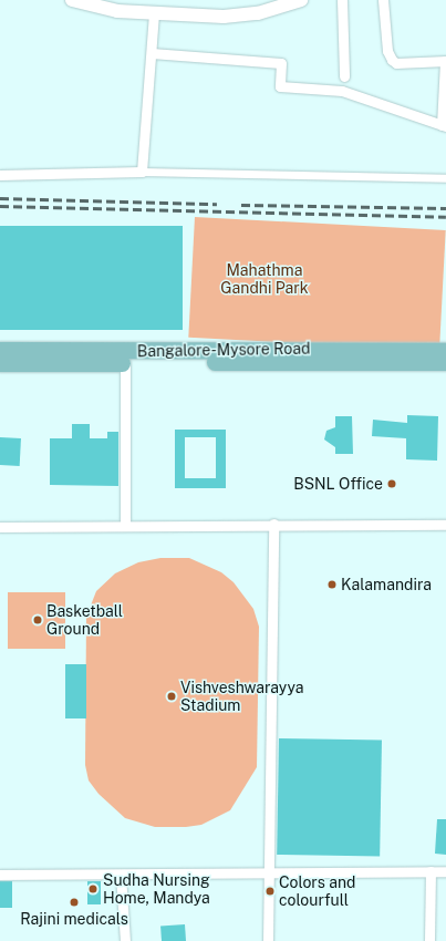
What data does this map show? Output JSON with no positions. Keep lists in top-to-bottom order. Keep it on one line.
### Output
{"streets":{"main road":["Bangalore-Mysore Road"]},"parks":["Mahathma Gandhi Park"],"places":["BSNL Office","Kalamandira","Basketball Ground","Vishveshwarayya Stadium","Sudha Nursing Home, Mandya","Colors and colourfull","Rajini medicals"]}
